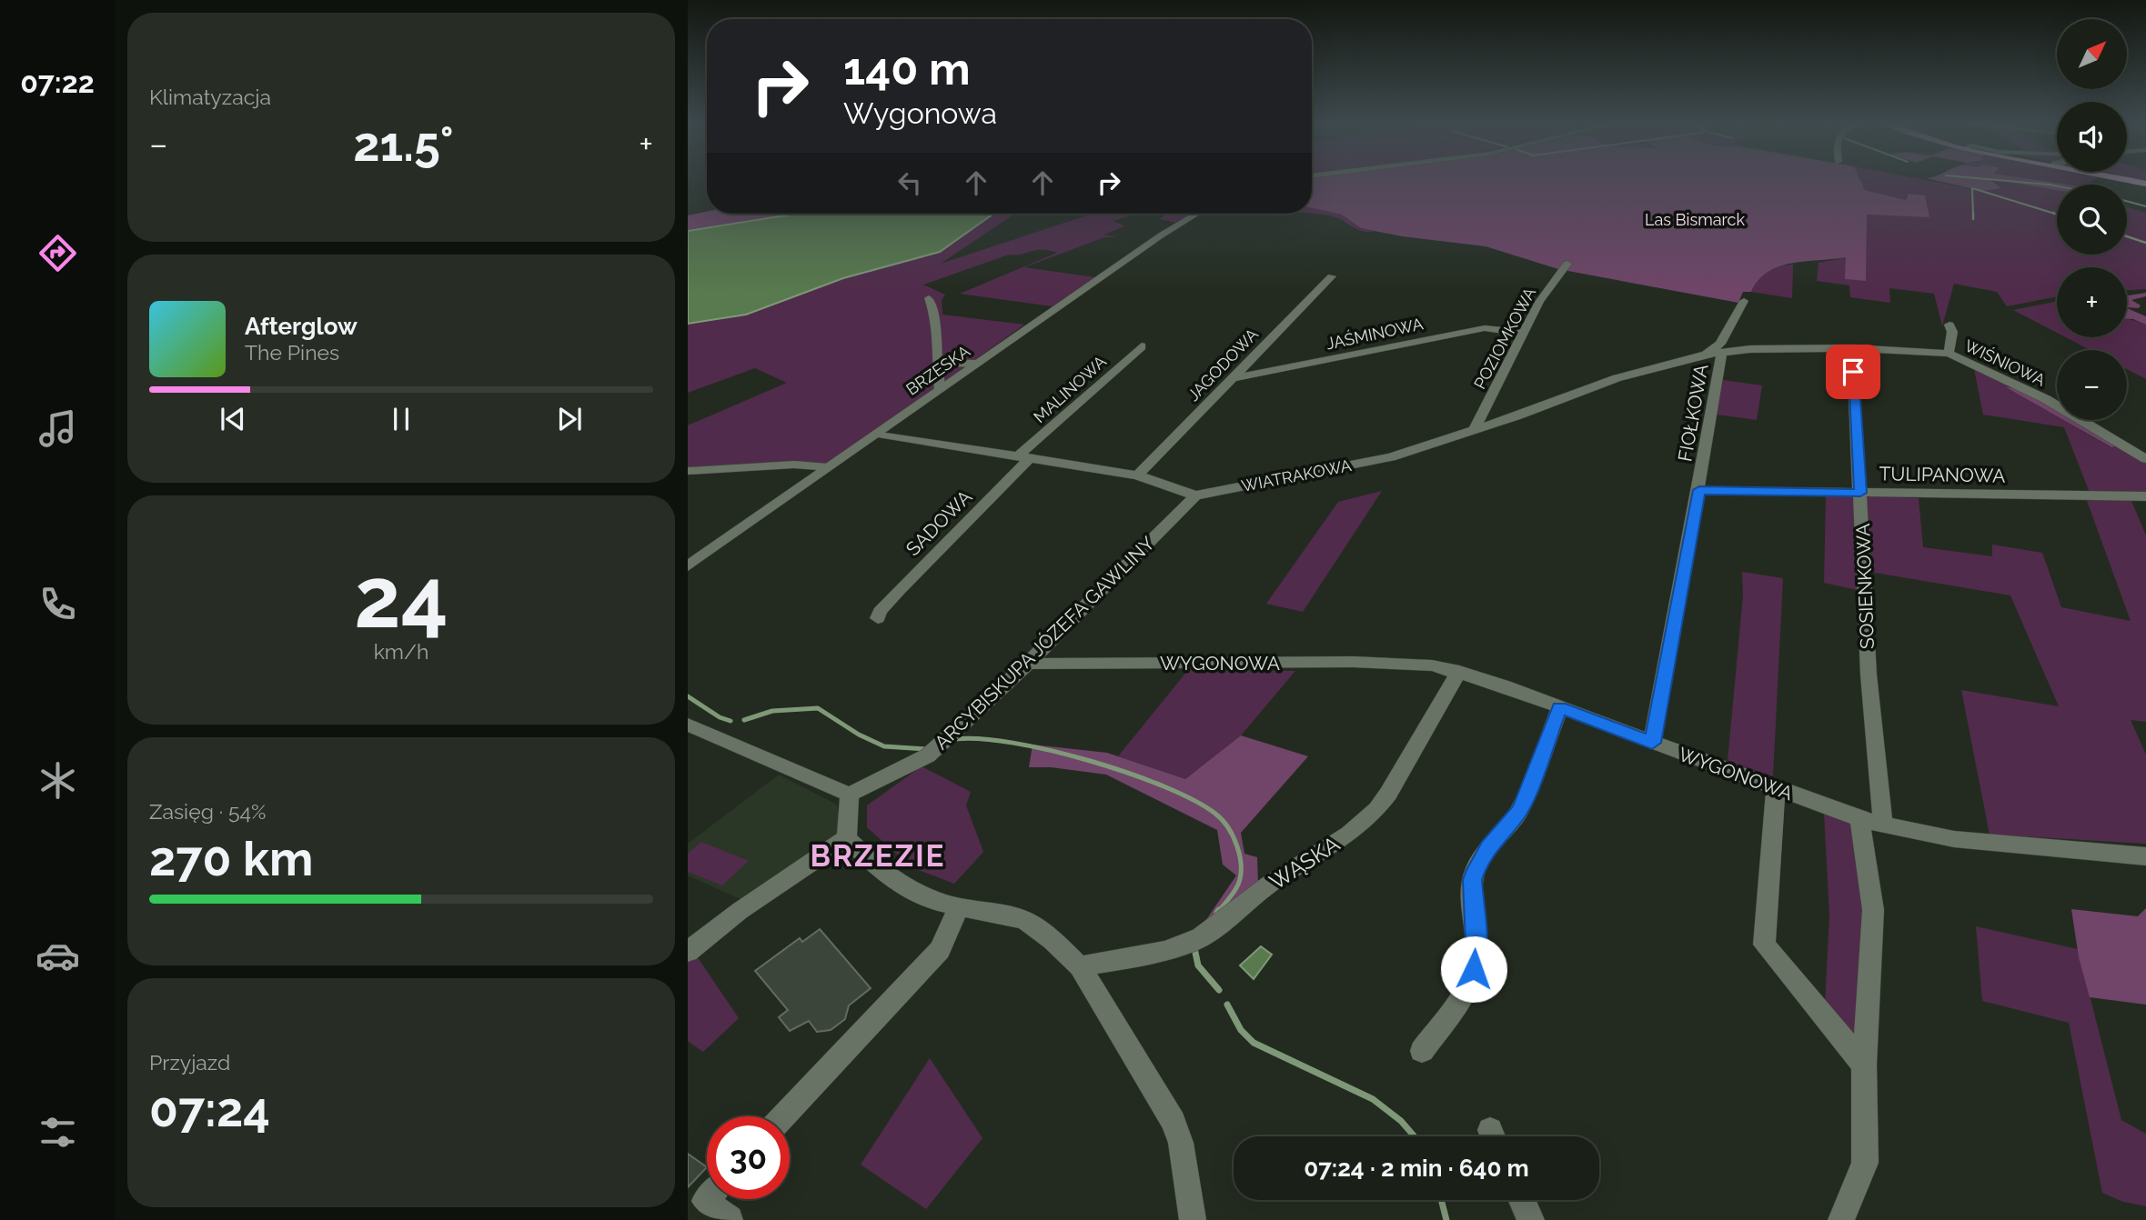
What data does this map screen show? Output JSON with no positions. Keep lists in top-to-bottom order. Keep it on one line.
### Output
{"streets":{"street":["JAŚMINOWA","POZIOMKOWA","WIŚNIOWA","JAGODOWA","BRZESKA","MALINOWA","FIOŁKOWA","TULIPANOWA","WIATRAKOWA","SADOWA","SOSIENKOWA","ARCYBISKUPA JÓZEFA GAWLINY","WYGONOWA","WĄSKA"]},"crossings":[["JAŚMINOWA","POZIOMKOWA"],["JAŚMINOWA","JAGODOWA"],["POZIOMKOWA","WIATRAKOWA"],["WIŚNIOWA","WIATRAKOWA"],["MALINOWA","SADOWA"],["FIOŁKOWA","TULIPANOWA"],["FIOŁKOWA","WIATRAKOWA"],["FIOŁKOWA","WYGONOWA"],["TULIPANOWA","SOSIENKOWA"],["WIATRAKOWA","SOSIENKOWA"],["WIATRAKOWA","ARCYBISKUPA JÓZEFA GAWLINY"],["SOSIENKOWA","WYGONOWA"],["ARCYBISKUPA JÓZEFA GAWLINY","WYGONOWA"],["WYGONOWA","WĄSKA"]],"districts":["BRZEZIE"],"parks":["Las Bismarck"],"north":"top right","page":{"tabs":"07:22","tile":["Klimatyzacja",["24","km/h"],["Zasięg · 54%","270 km"],["Przyjazd","07:24"]],"map_buttons":["+","−"],"turn":["140 m","Wygonowa"],"heat":["−","21.5°","+"],"song":["Afterglow","The Pines"],"limit":"30","trip":"07:24 · 2 min · 640 m"}}
